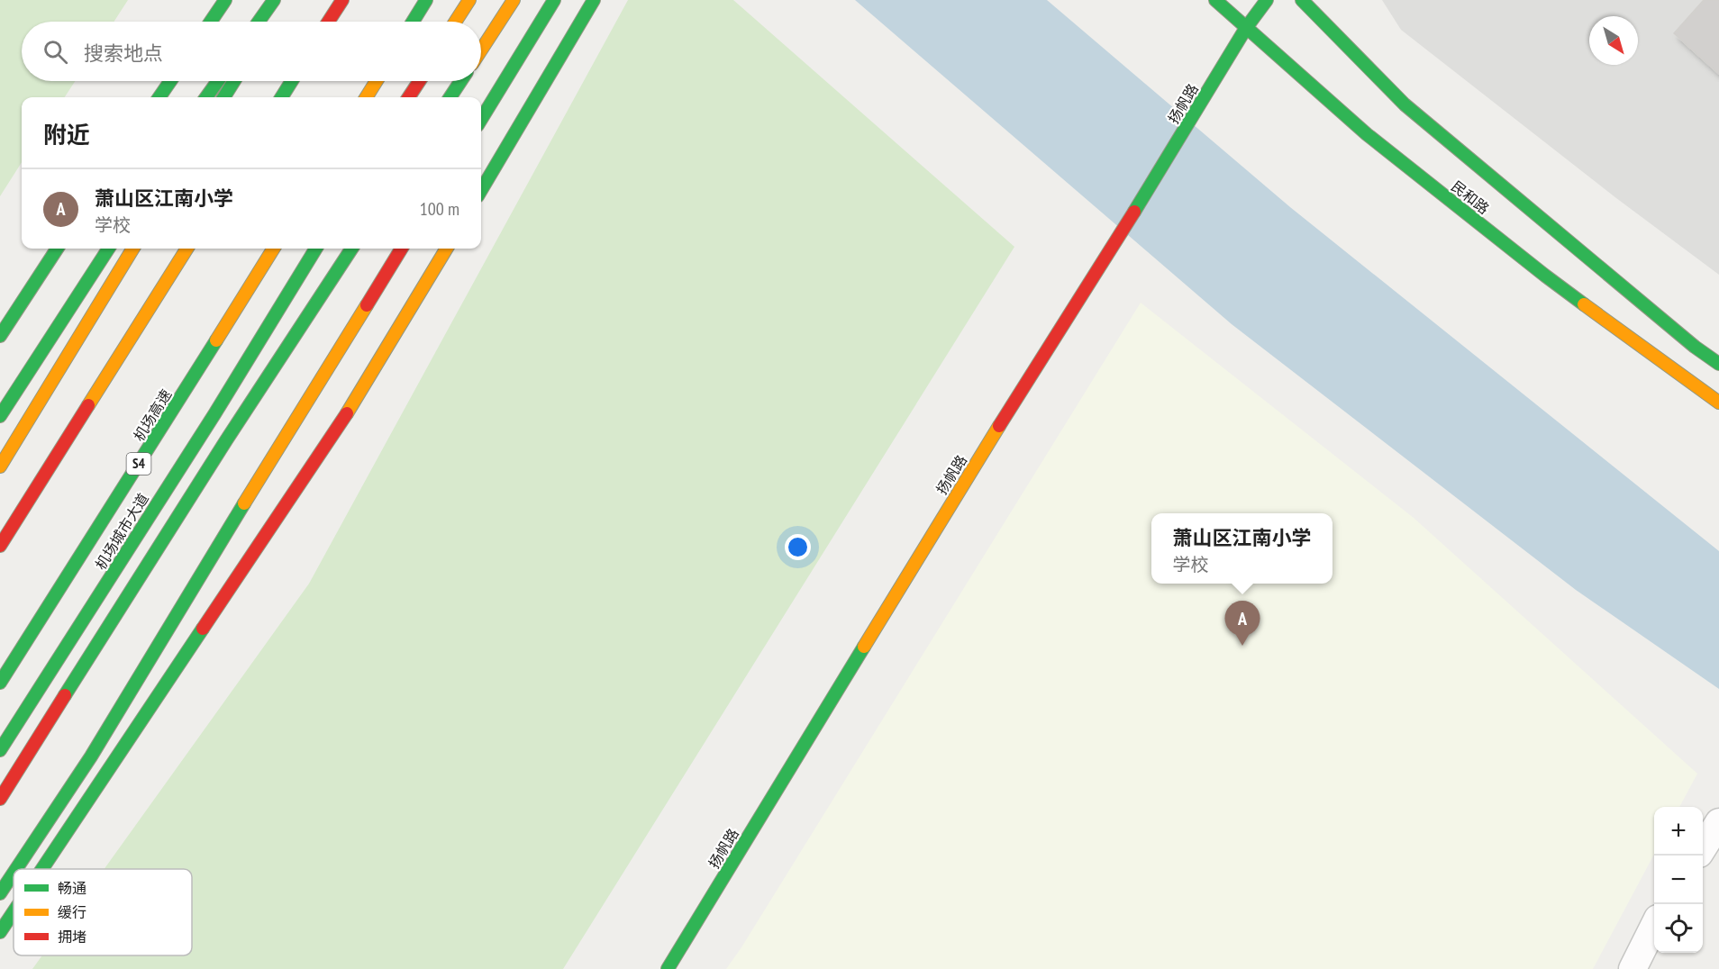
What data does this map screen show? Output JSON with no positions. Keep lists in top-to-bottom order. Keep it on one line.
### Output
{"streets":{"main road":["扬帆路","民和路","机场高速","S4","机场城市大道"]},"crossings":[["扬帆路","民和路"]],"legend":["畅通","缓行","拥堵"],"north":"bottom right","page":{"search":"搜索地点","heading":"附近","list":[{"mark":"A","name":"萧山区江南小学","note":"学校","value":"100 m"}],"popup":["萧山区江南小学","学校"],"pins":"A","map_buttons":["+","−"]}}
